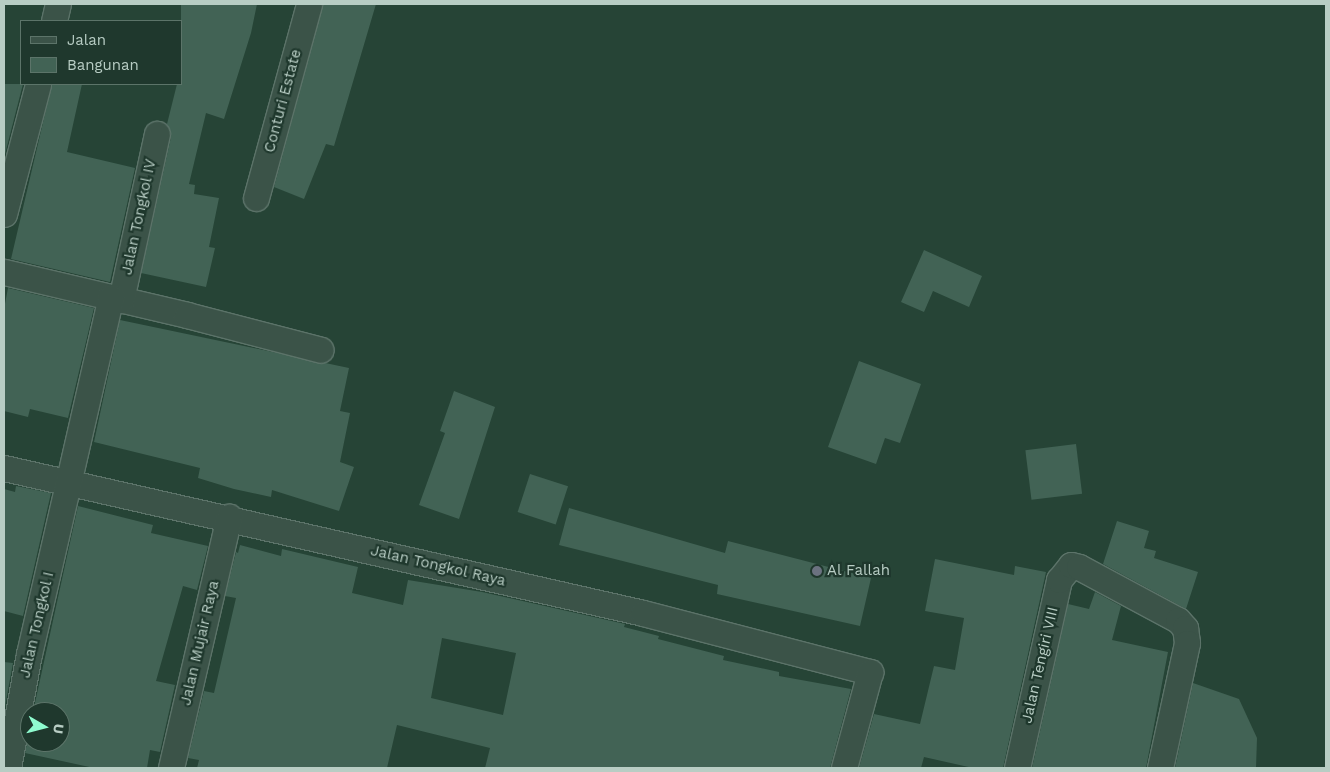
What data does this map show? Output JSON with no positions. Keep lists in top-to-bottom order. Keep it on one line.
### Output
{"streets":{"street":["Conturi Estate","Jalan Tongkol IV","Jalan Tongkol Raya","Jalan Tongkol I","Jalan Mujair Raya","Jalan Tengiri VIII"]},"crossings":[["Jalan Tongkol IV","Jalan Tongkol Raya"],["Jalan Tongkol IV","Jalan Tongkol I"],["Jalan Tongkol Raya","Jalan Tongkol I"],["Jalan Tongkol Raya","Jalan Mujair Raya"]],"places":["Al Fallah"],"legend":["Jalan","Bangunan"],"north":"right"}
